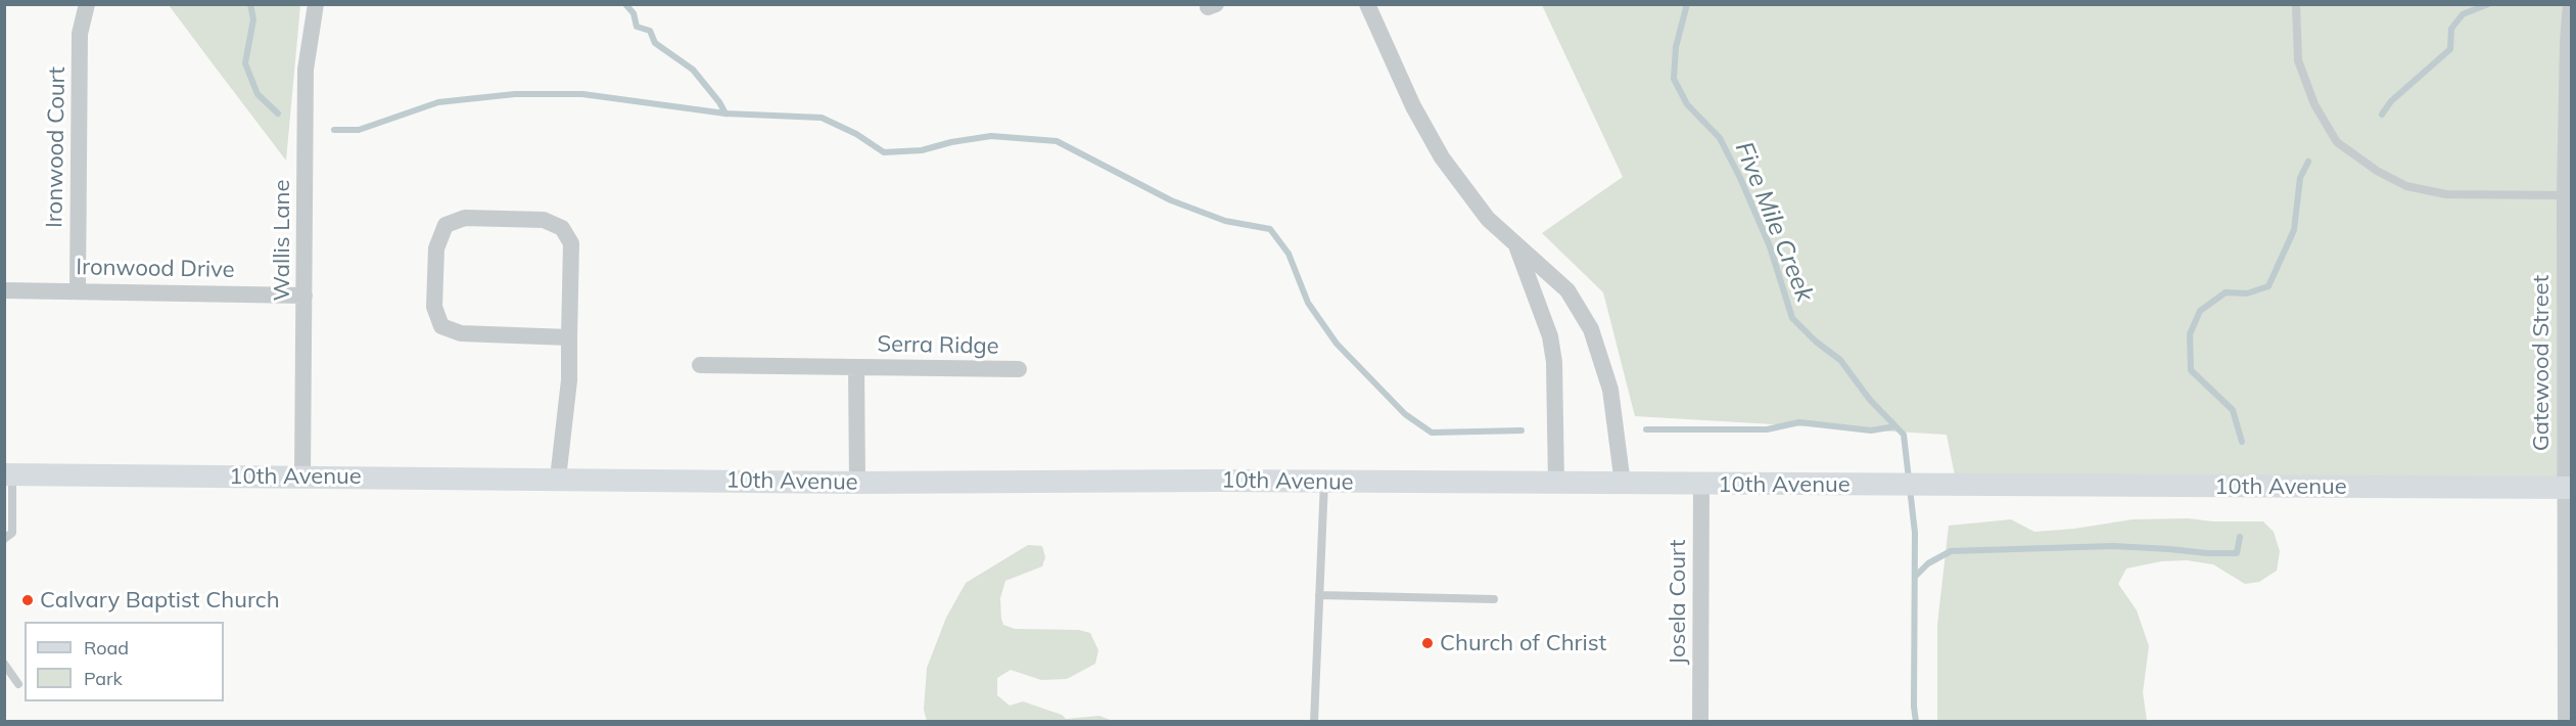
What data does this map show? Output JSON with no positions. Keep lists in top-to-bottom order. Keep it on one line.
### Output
{"streets":{"street":["Ironwood Court","Wallis Lane","Ironwood Drive","Serra Ridge","Gatewood Street","10th Avenue","Josela Court"]},"crossings":[["Ironwood Court","Ironwood Drive"],["Wallis Lane","Ironwood Drive"],["Wallis Lane","10th Avenue"],["Serra Ridge","10th Avenue"],["Gatewood Street","10th Avenue"],["10th Avenue","Josela Court"]],"water":["Five Mile Creek"],"places":["Calvary Baptist Church","Church of Christ"],"legend":["Road","Park"]}
